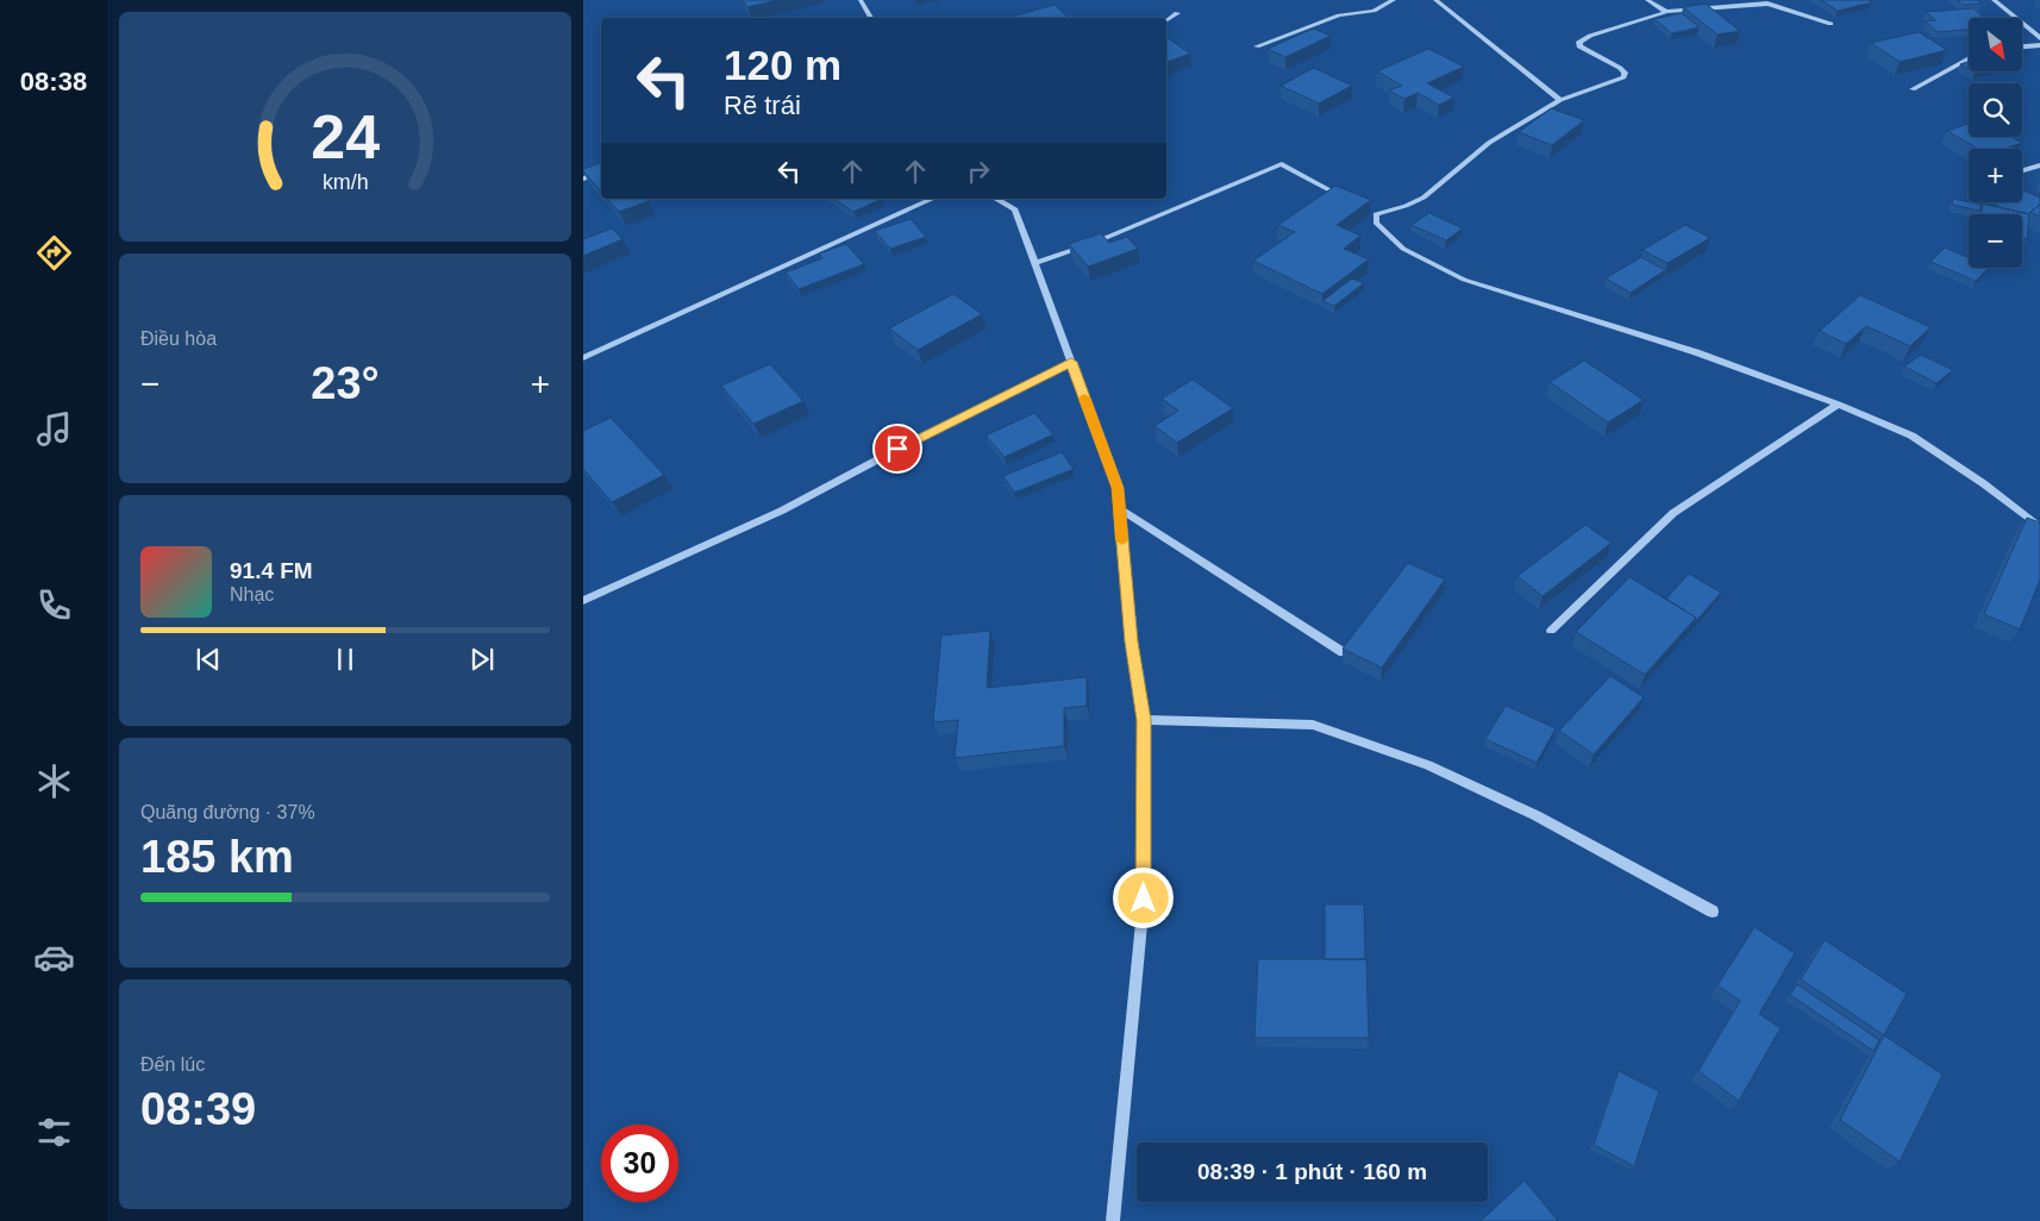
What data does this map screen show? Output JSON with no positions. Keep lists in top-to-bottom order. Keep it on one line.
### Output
{"north":"bottom right","page":{"tabs":"08:38","map_buttons":["+","−"],"turn":["120 m","Rẽ trái"],"tile":["Điều hòa",["Quãng đường · 37%","185 km"],["Đến lúc","08:39"]],"heat":["−","23°","+"],"song":["91.4 FM","Nhạc"],"limit":"30","trip":"08:39 · 1 phút · 160 m","gauge":["24","km/h"]}}
